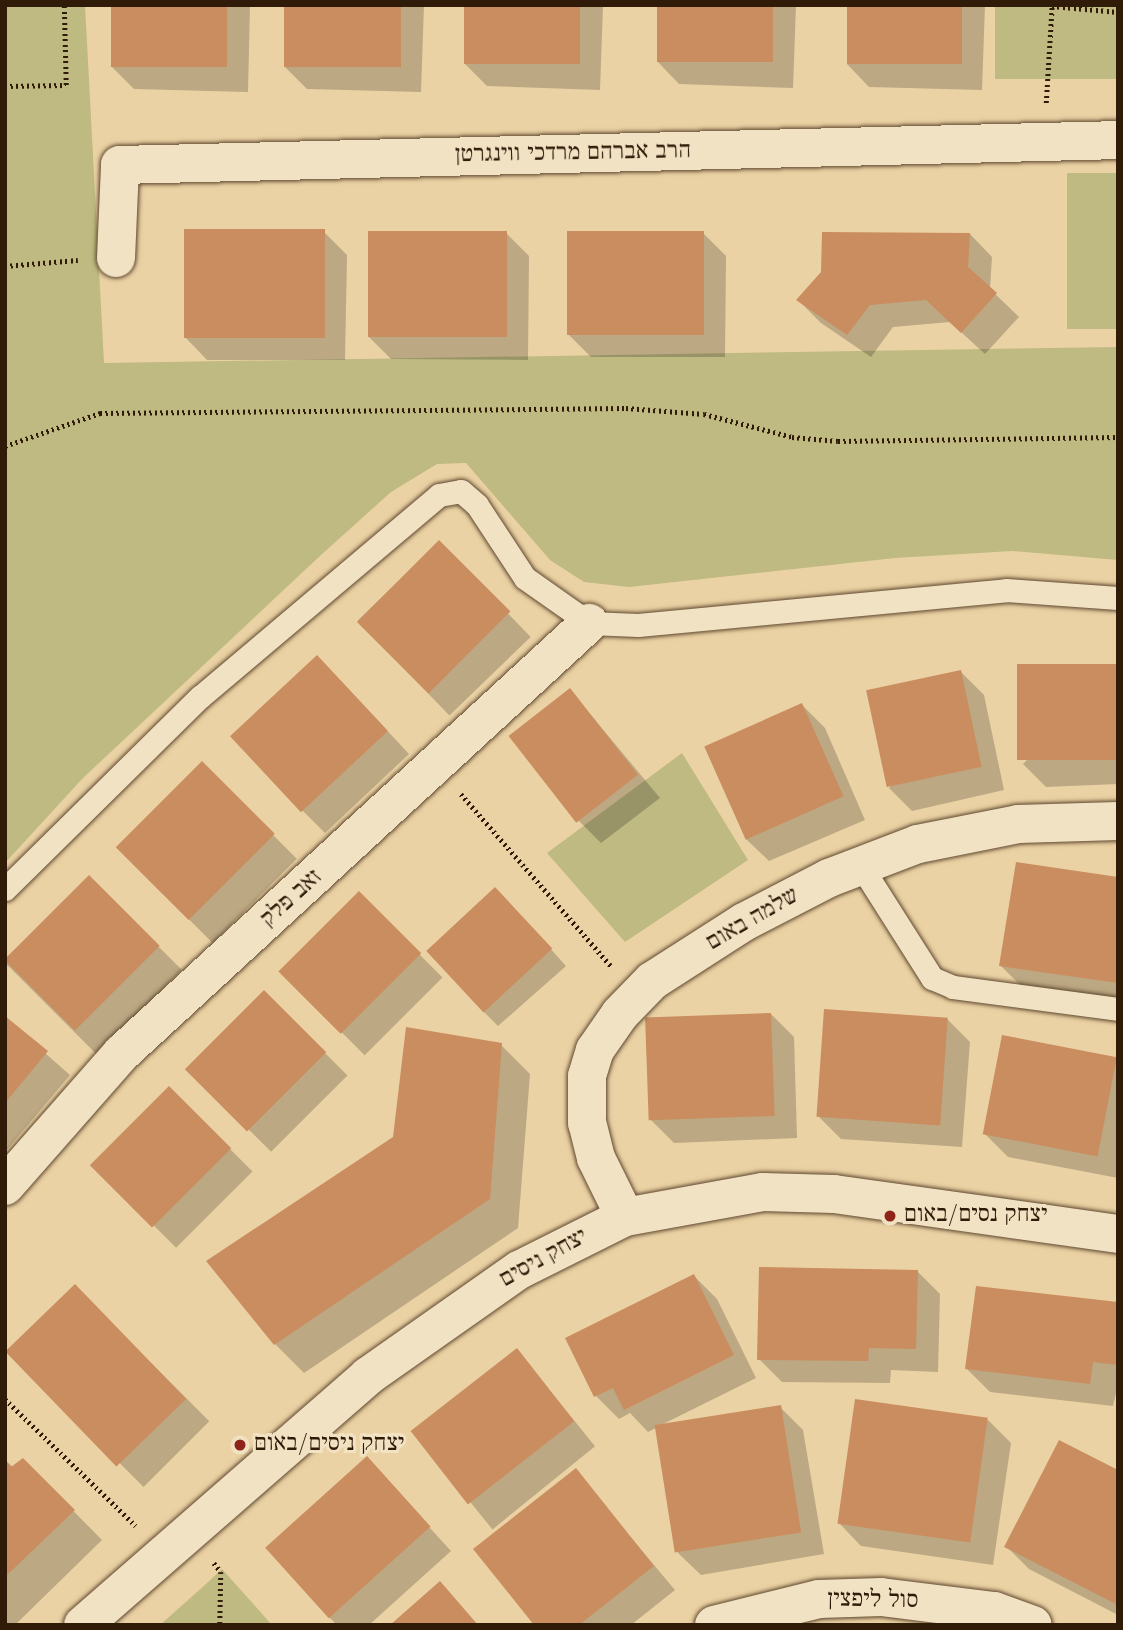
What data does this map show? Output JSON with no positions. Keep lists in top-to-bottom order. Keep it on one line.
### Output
{"streets":{"street":["הרב אברהם מרדכי ווינגרטן","זאב פלק","שלמה באום","יצחק ניסים","סול ליפצין"]},"crossings":[["שלמה באום","יצחק ניסים"]],"places":["יצחק נסים/באום","יצחק ניסים/באום"]}
